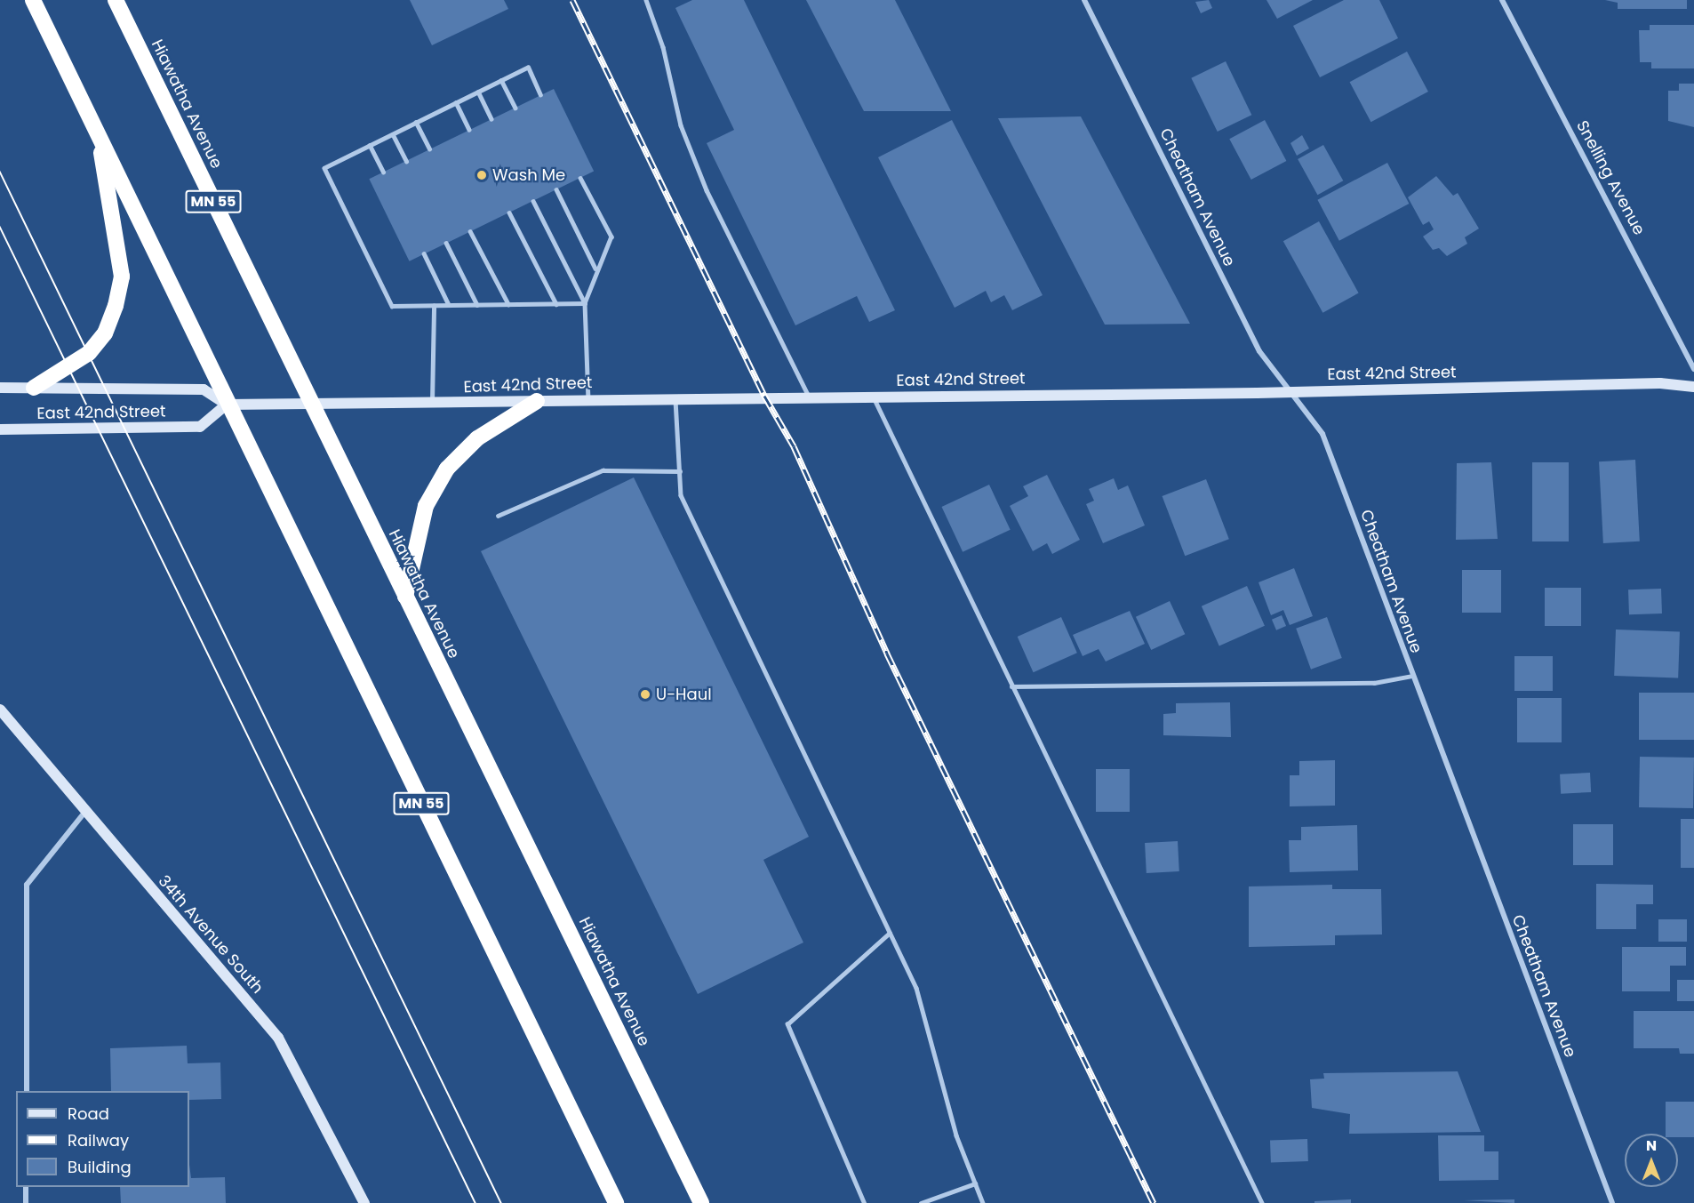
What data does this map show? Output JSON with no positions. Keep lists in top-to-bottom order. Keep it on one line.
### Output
{"streets":{"highway":["Hiawatha Avenue","MN 55"],"street":["Snelling Avenue","Cheatham Avenue","East 42nd Street","34th Avenue South"]},"crossings":[["Hiawatha Avenue","East 42nd Street"],["Cheatham Avenue","East 42nd Street"],["MN 55","East 42nd Street"]],"places":["Wash Me","U-Haul"],"legend":["Road","Railway","Building"],"north":"top"}
